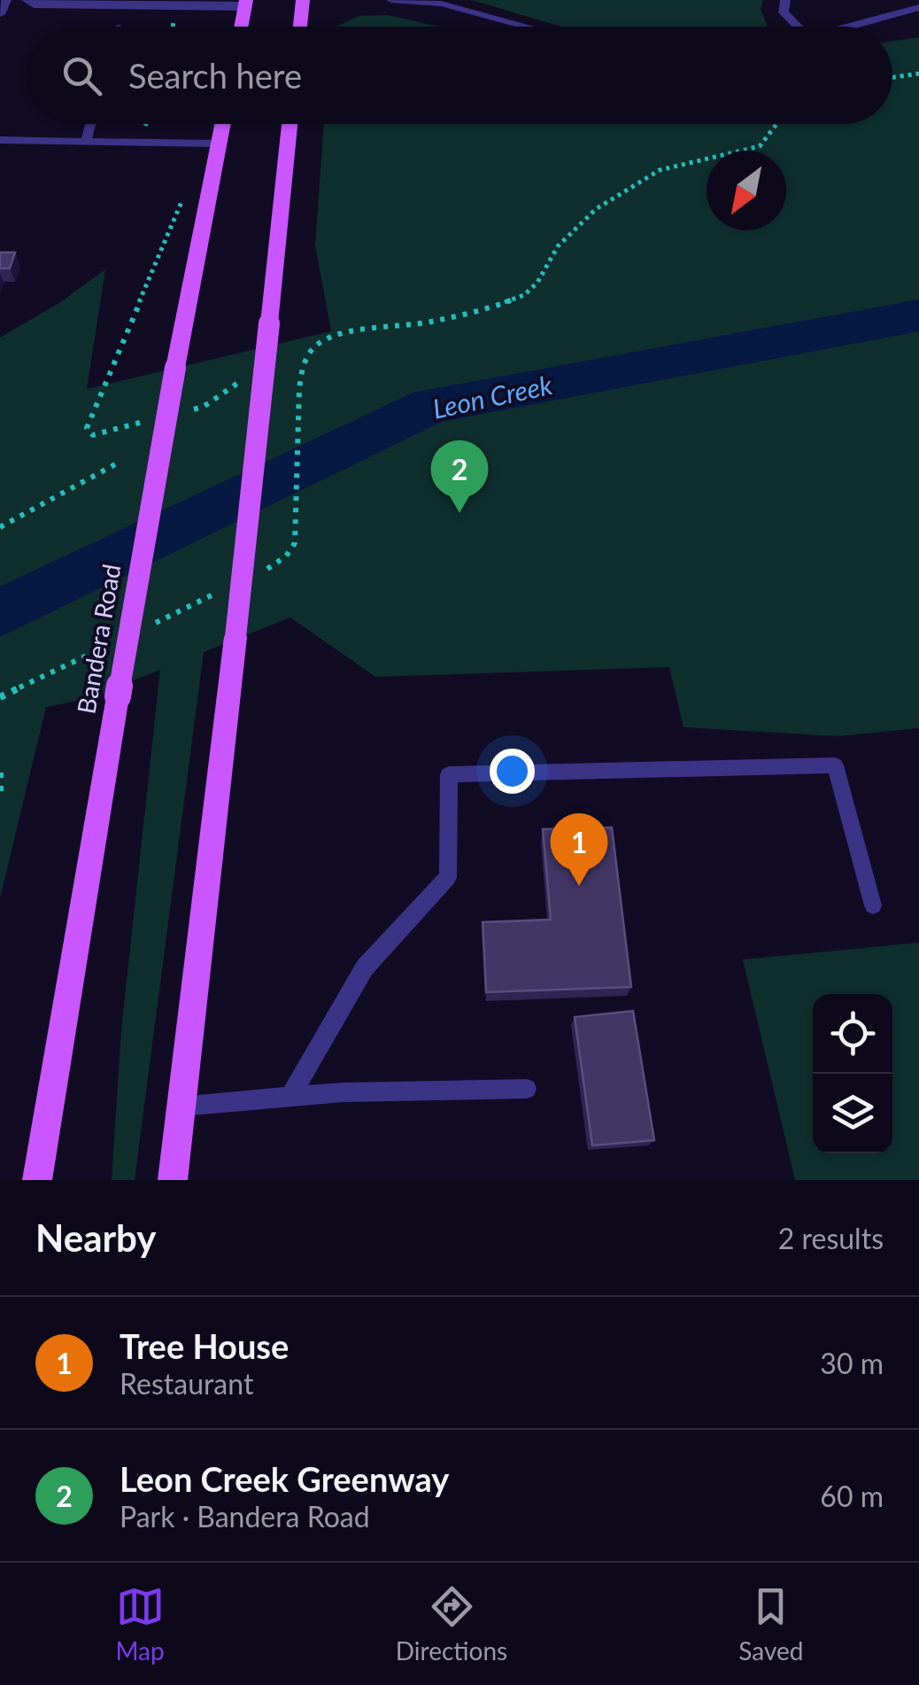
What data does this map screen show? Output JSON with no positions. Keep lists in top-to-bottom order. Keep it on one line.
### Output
{"streets":{"main road":["Bandera Road"]},"water":["Leon Creek"],"north":"bottom left","page":{"search":"Search here","pins":["2","1"],"heading":["Nearby","2 results"],"list":[{"mark":"1","name":"Tree House","note":"Restaurant","value":"30 m"},{"mark":"2","name":"Leon Creek Greenway","note":"Park · Bandera Road","value":"60 m"}],"nav":["Map","Directions","Saved"]}}
